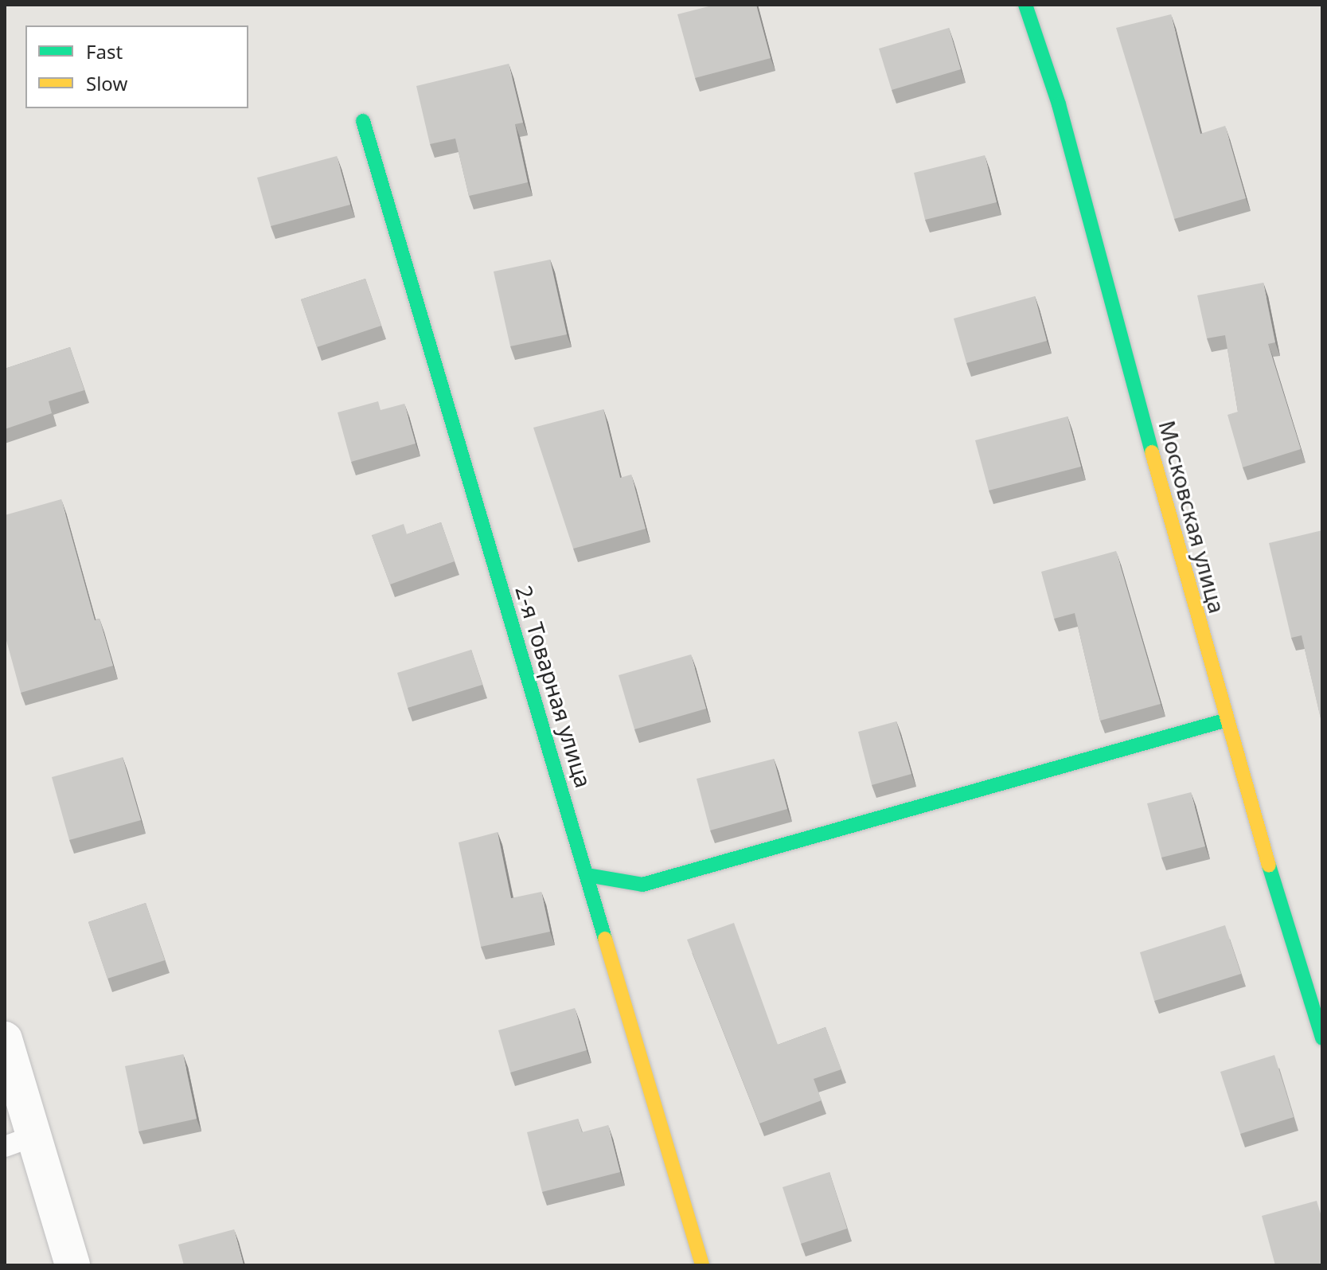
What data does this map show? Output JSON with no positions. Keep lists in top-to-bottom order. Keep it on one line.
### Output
{"streets":{"street":["Московская улица","2-я Товарная улица"]},"legend":["Fast","Slow"]}
